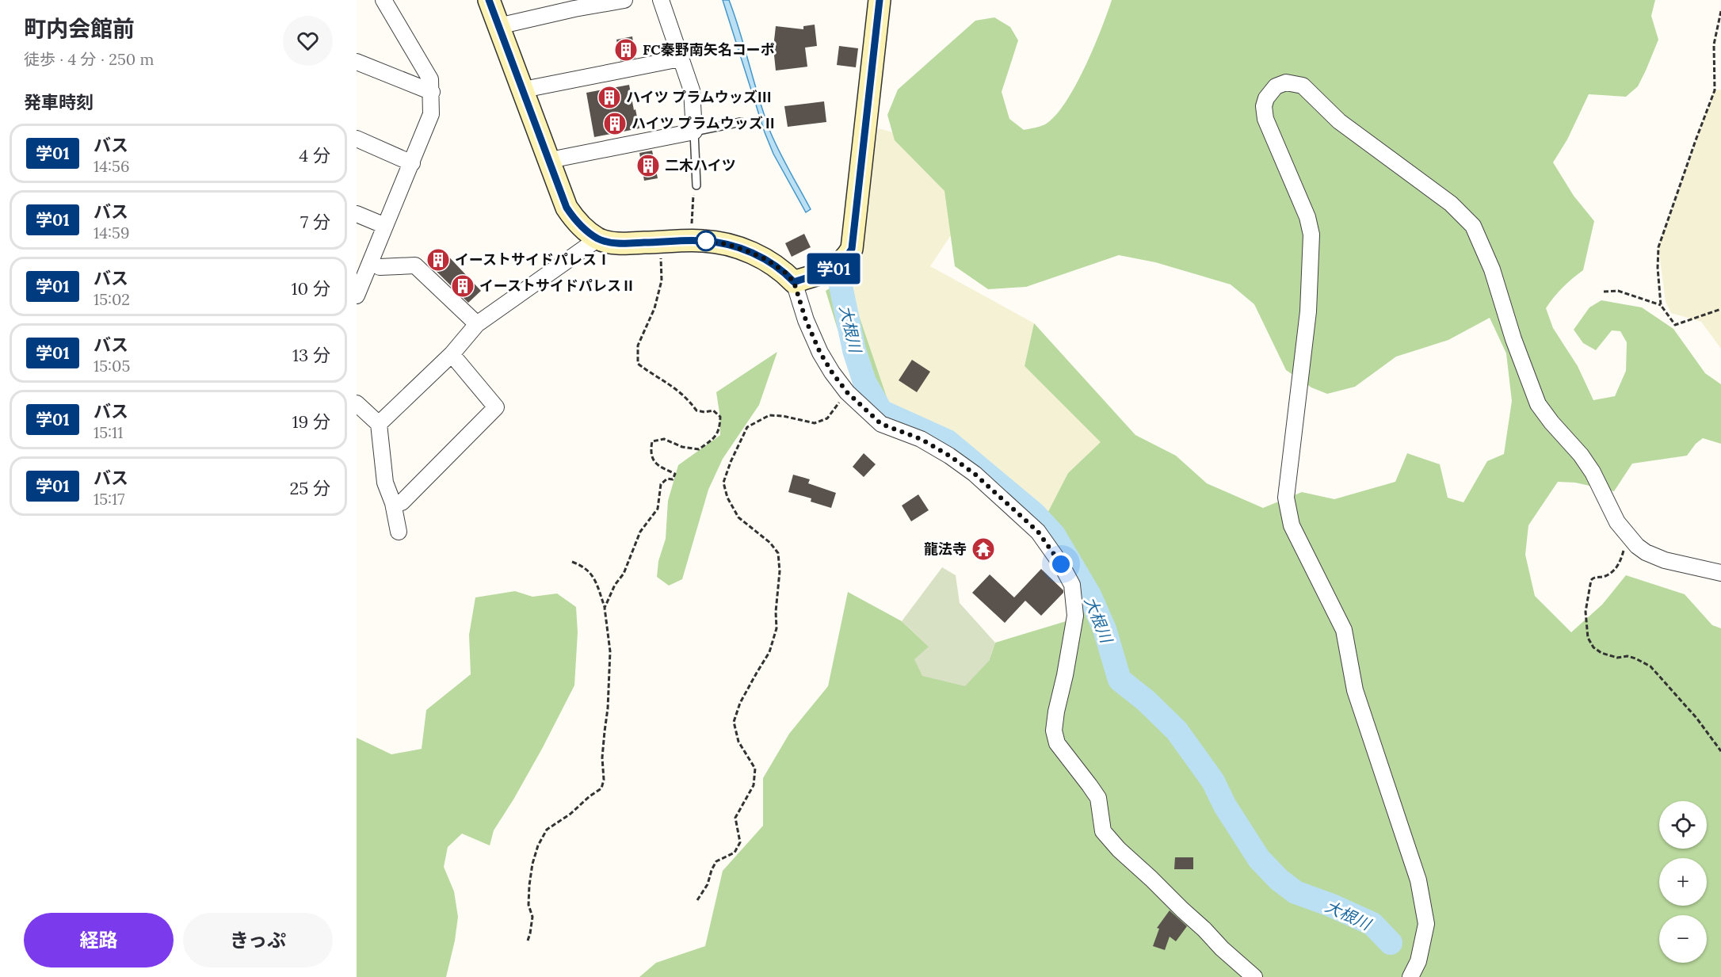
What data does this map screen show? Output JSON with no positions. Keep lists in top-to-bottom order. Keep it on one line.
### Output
{"water":["大根川"],"places":{"building":["FC秦野南矢名コーポ","ハイツ プラムウッズⅢ","ハイツ プラムウッズⅡ","二木ハイツ","イーストサイドパレスⅠ","イーストサイドパレスⅡ"],"temple":["龍法寺"]},"lines":["bus line 学01"],"page":{"heading":[["町内会館前","徒歩 · 4 分 · 250 m"],"発車時刻"],"on_map":"学01","list":[{"mark":"学01","name":"バス","note":"14:56","value":"4 分"},{"mark":"学01","name":"バス","note":"14:59","value":"7 分"},{"mark":"学01","name":"バス","note":"15:02","value":"10 分"},{"mark":"学01","name":"バス","note":"15:05","value":"13 分"},{"mark":"学01","name":"バス","note":"15:11","value":"19 分"},{"mark":"学01","name":"バス","note":"15:17","value":"25 分"}],"map_buttons":["+","−"],"buttons":["経路","きっぷ"]}}
